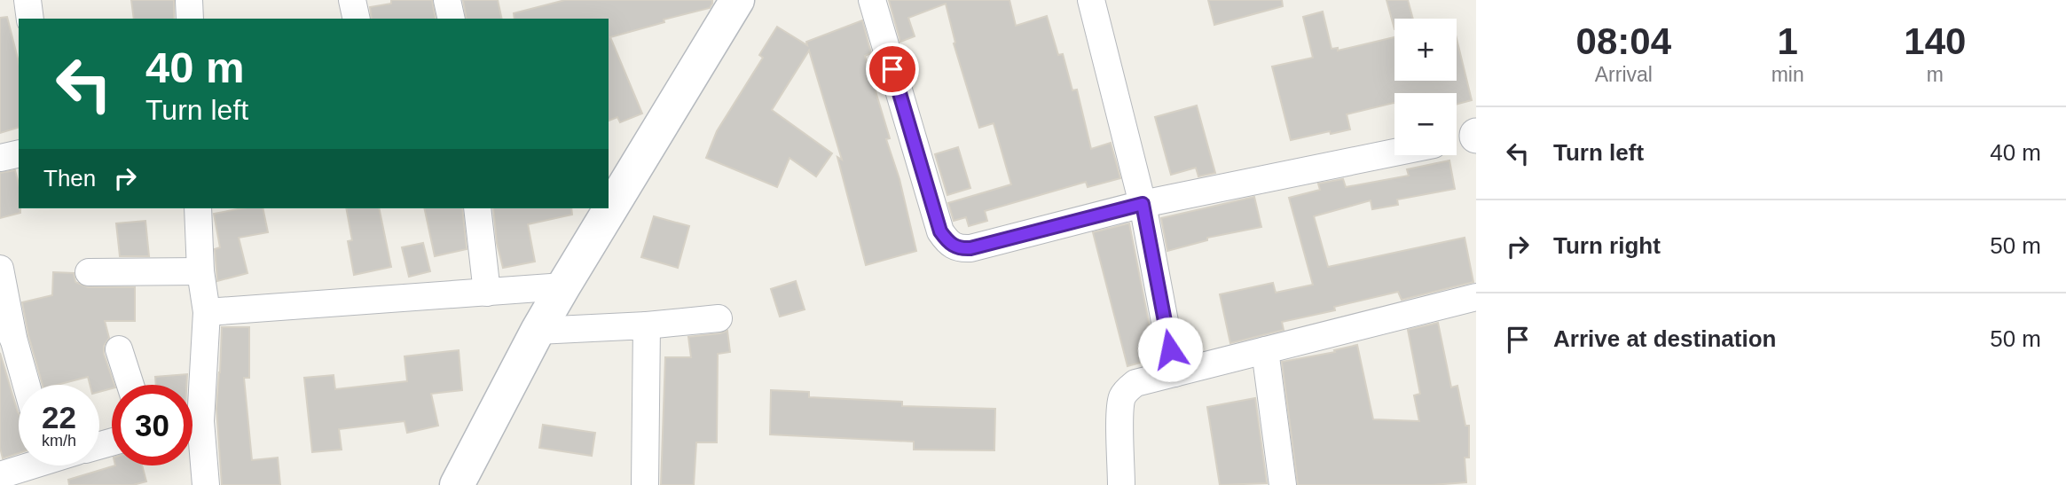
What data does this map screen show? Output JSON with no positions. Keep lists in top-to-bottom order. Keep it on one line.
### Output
{"page":{"eta":["08:04","Arrival","1","min","140","m"],"map_buttons":["+","−"],"turn":["40 m","Turn left"],"list":[{"name":"Turn left","value":"40 m"},{"name":"Turn right","value":"50 m"},{"name":"Arrive at destination","value":"50 m"}],"then":"Then","speed":"22 km/h","limit":"30"}}
